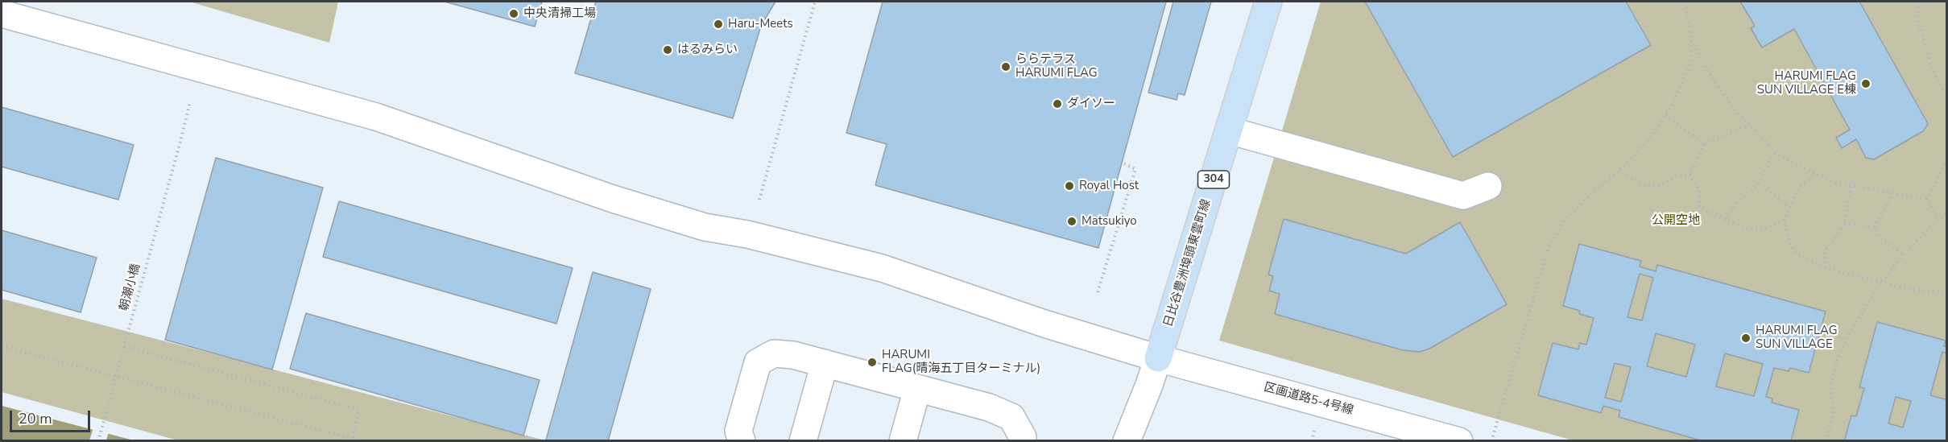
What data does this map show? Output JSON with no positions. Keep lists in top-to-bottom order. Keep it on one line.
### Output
{"streets":{"main road":["304","日比谷豊洲埠頭東雲町線"],"street":["区画道路5-4号線"],"path":["朝潮小橋"]},"crossings":[["日比谷豊洲埠頭東雲町線","区画道路5-4号線"]],"parks":["公開空地"],"places":["中央清掃工場","Haru-Meets","はるみらい","ららテラス HARUMI FLAG","HARUMI FLAG SUN VILLAGE E棟","ダイソー","Royal Host","Matsukiyo","HARUMI FLAG SUN VILLAGE","HARUMI FLAG(晴海五丁目ターミナル)"],"scale_bar":"20 m"}
